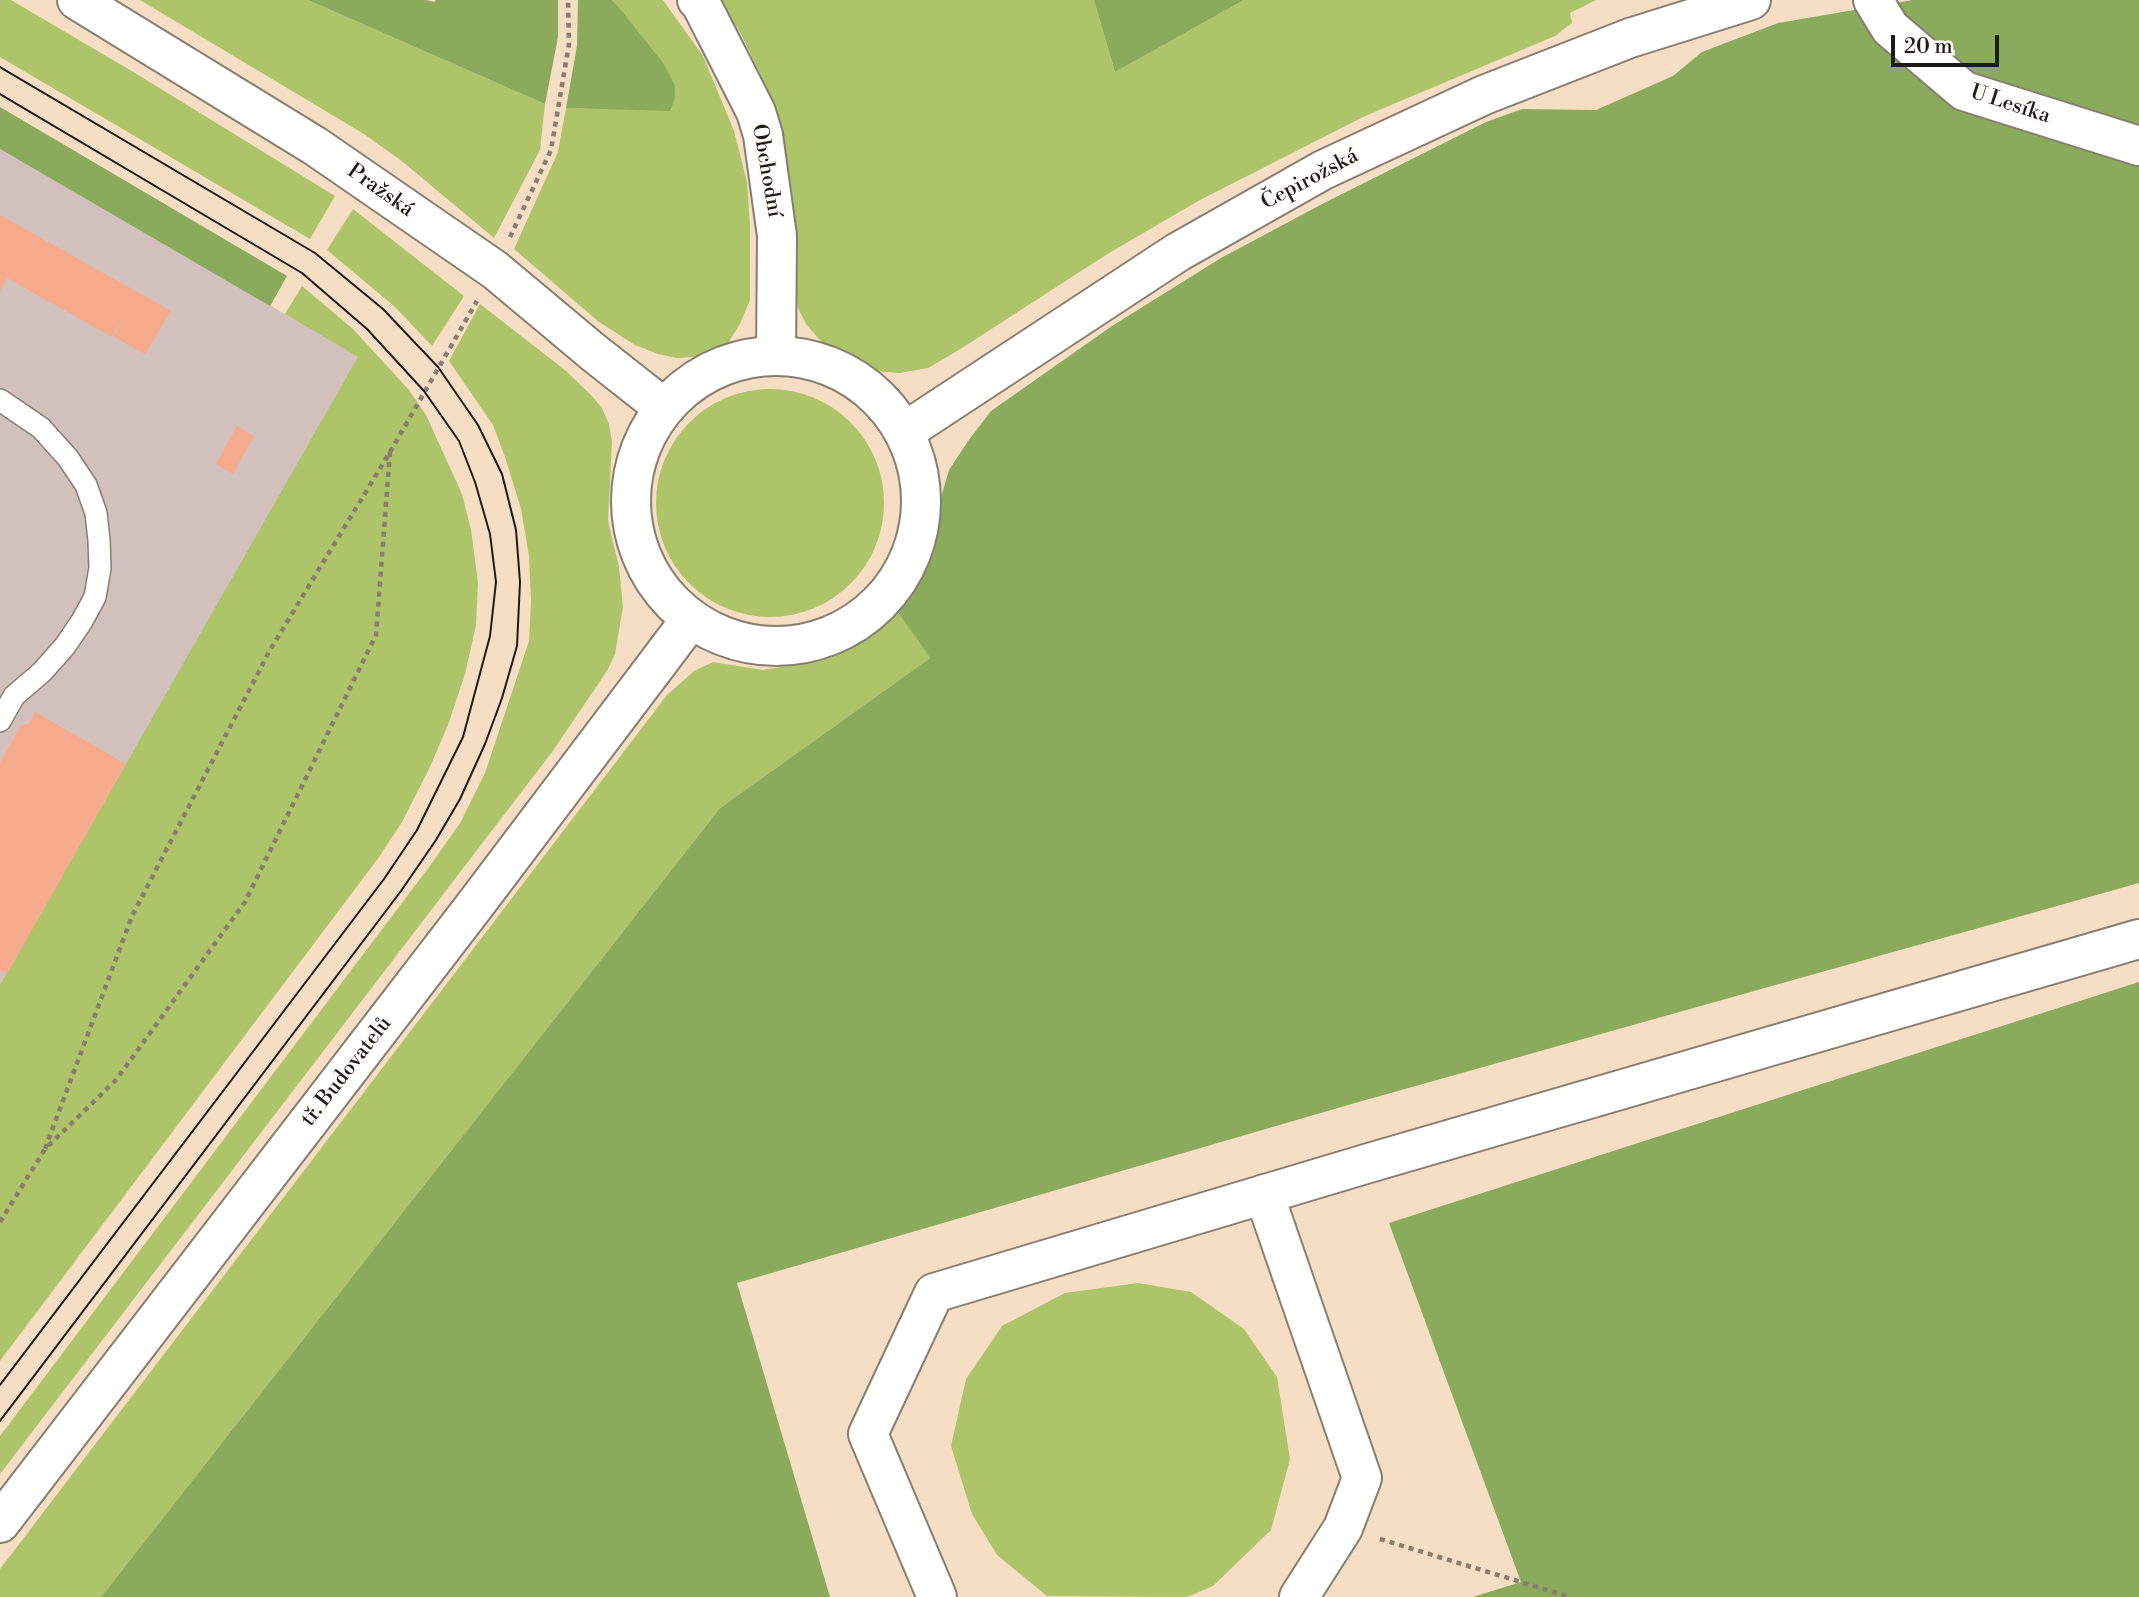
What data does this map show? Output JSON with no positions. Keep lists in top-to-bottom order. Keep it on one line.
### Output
{"streets":{"street":["U Lesíka","Obchodní","Čepirožská","Pražská","tř. Budovatelů"]},"scale_bar":"20 m"}
